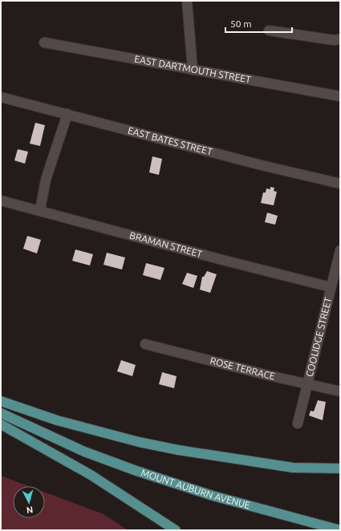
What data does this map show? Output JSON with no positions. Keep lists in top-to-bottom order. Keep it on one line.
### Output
{"streets":{"main road":["MOUNT AUBURN AVENUE"],"street":["EAST DARTMOUTH STREET","EAST BATES STREET","BRAMAN STREET","COOLIDGE STREET","ROSE TERRACE"]},"crossings":[["BRAMAN STREET","COOLIDGE STREET"],["COOLIDGE STREET","ROSE TERRACE"]],"scale_bar":"50 m","north":"bottom"}
